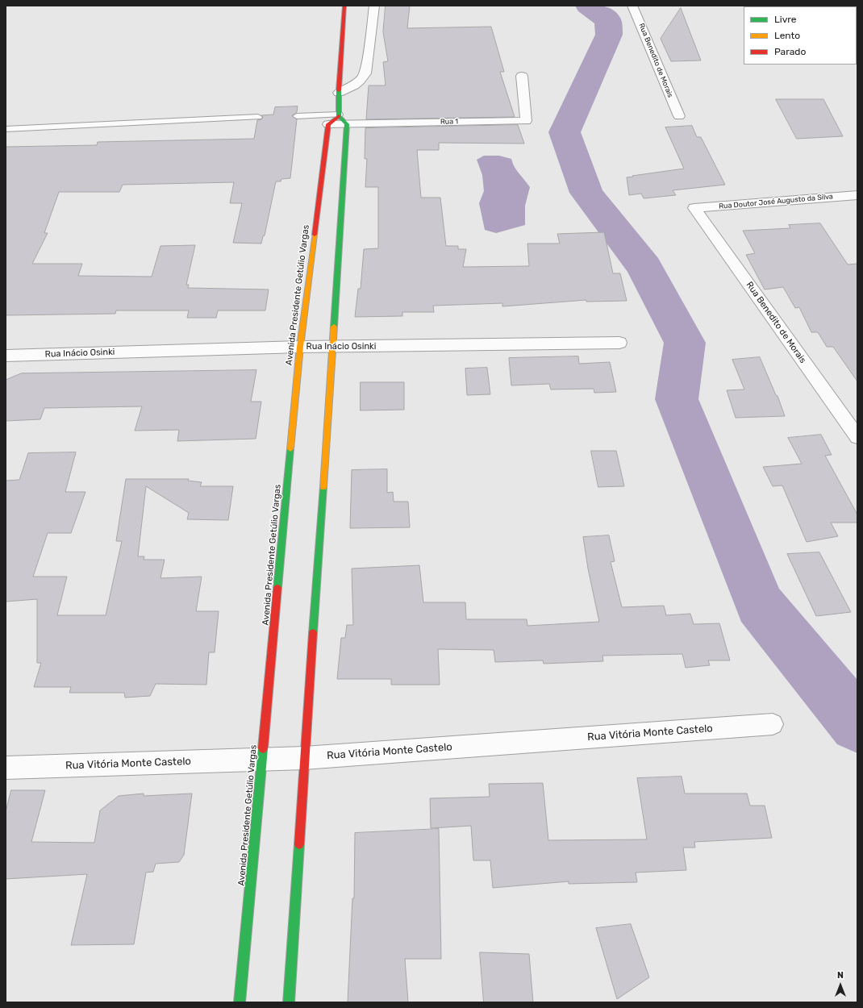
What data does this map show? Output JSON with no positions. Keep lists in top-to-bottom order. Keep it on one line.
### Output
{"streets":{"main road":["Avenida Presidente Getúlio Vargas"],"street":["Rua Benedito de Morais","Rua 1","Rua Doutor José Augusto da Silva","Rua Inácio Osinki","Rua Vitória Monte Castelo"]},"crossings":[["Rua Benedito de Morais","Rua Doutor José Augusto da Silva"],["Rua 1","Avenida Presidente Getúlio Vargas"],["Avenida Presidente Getúlio Vargas","Rua Inácio Osinki"],["Avenida Presidente Getúlio Vargas","Rua Vitória Monte Castelo"]],"legend":["Livre","Lento","Parado"],"north":"top"}
